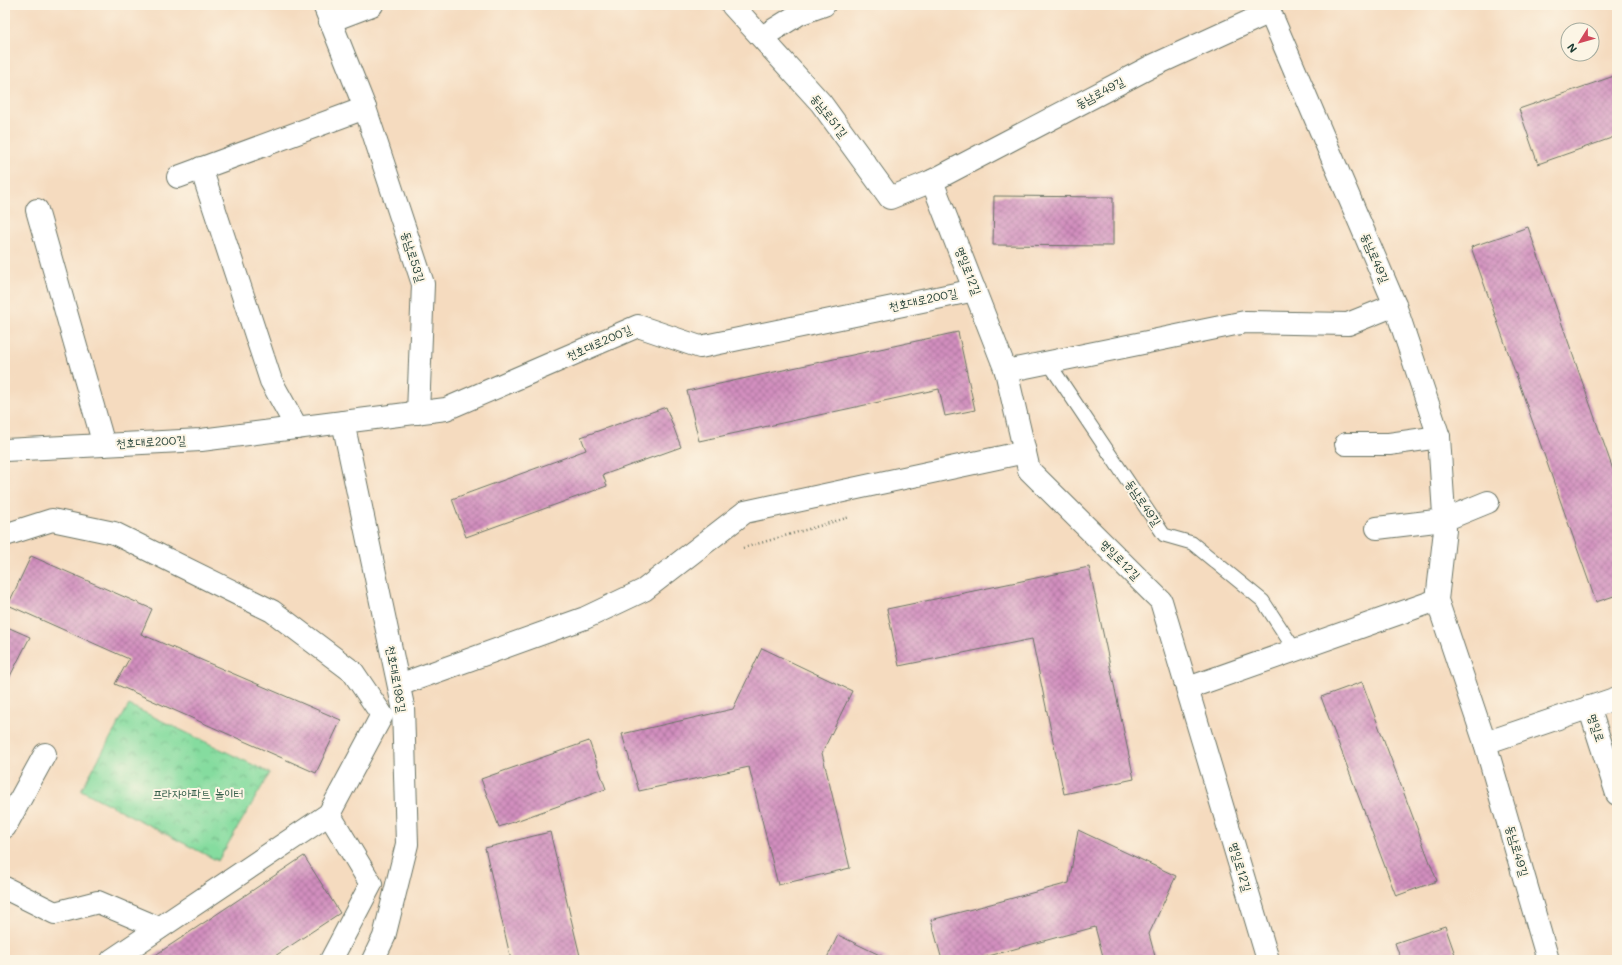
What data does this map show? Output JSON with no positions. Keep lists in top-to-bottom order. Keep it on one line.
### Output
{"streets":{"street":["동남로49길","동남로51길","동남로53길","명일로12길","천호대로200길","천호대로198길","명일로"]},"crossings":[["동남로49길","동남로51길"],["동남로49길","명일로12길"],["동남로51길","명일로12길"],["동남로53길","천호대로200길"],["명일로12길","천호대로200길"],["천호대로200길","천호대로198길"]],"parks":["프라자아파트 놀이터"],"north":"bottom left"}
